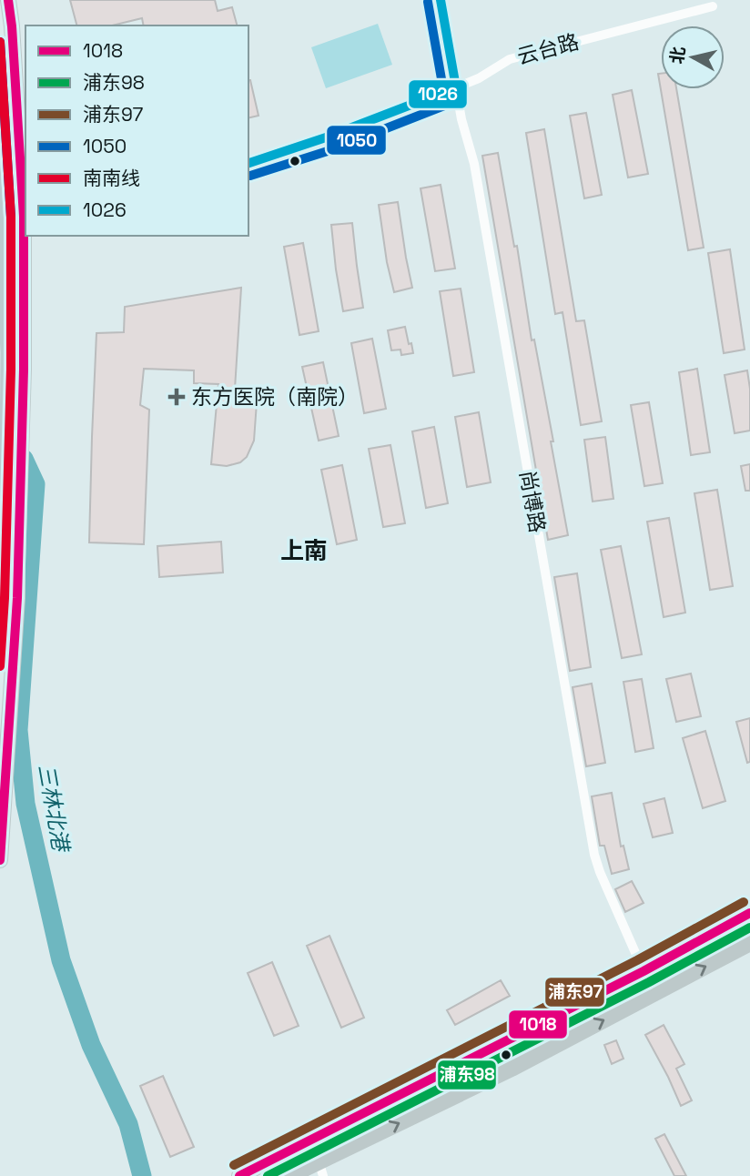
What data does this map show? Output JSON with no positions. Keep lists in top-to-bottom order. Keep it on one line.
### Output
{"streets":{"street":["云台路","尚博路"]},"crossings":[["云台路","尚博路"]],"districts":["上南"],"water":["三林北港"],"places":{"health":["东方医院（南院）"]},"lines":["transit line 1018","transit line 1026","transit line 1050","transit line 南南线","transit line 浦东97","transit line 浦东98"],"legend":["1018","浦东98","浦东97","1050","南南线","1026"],"north":"left"}
